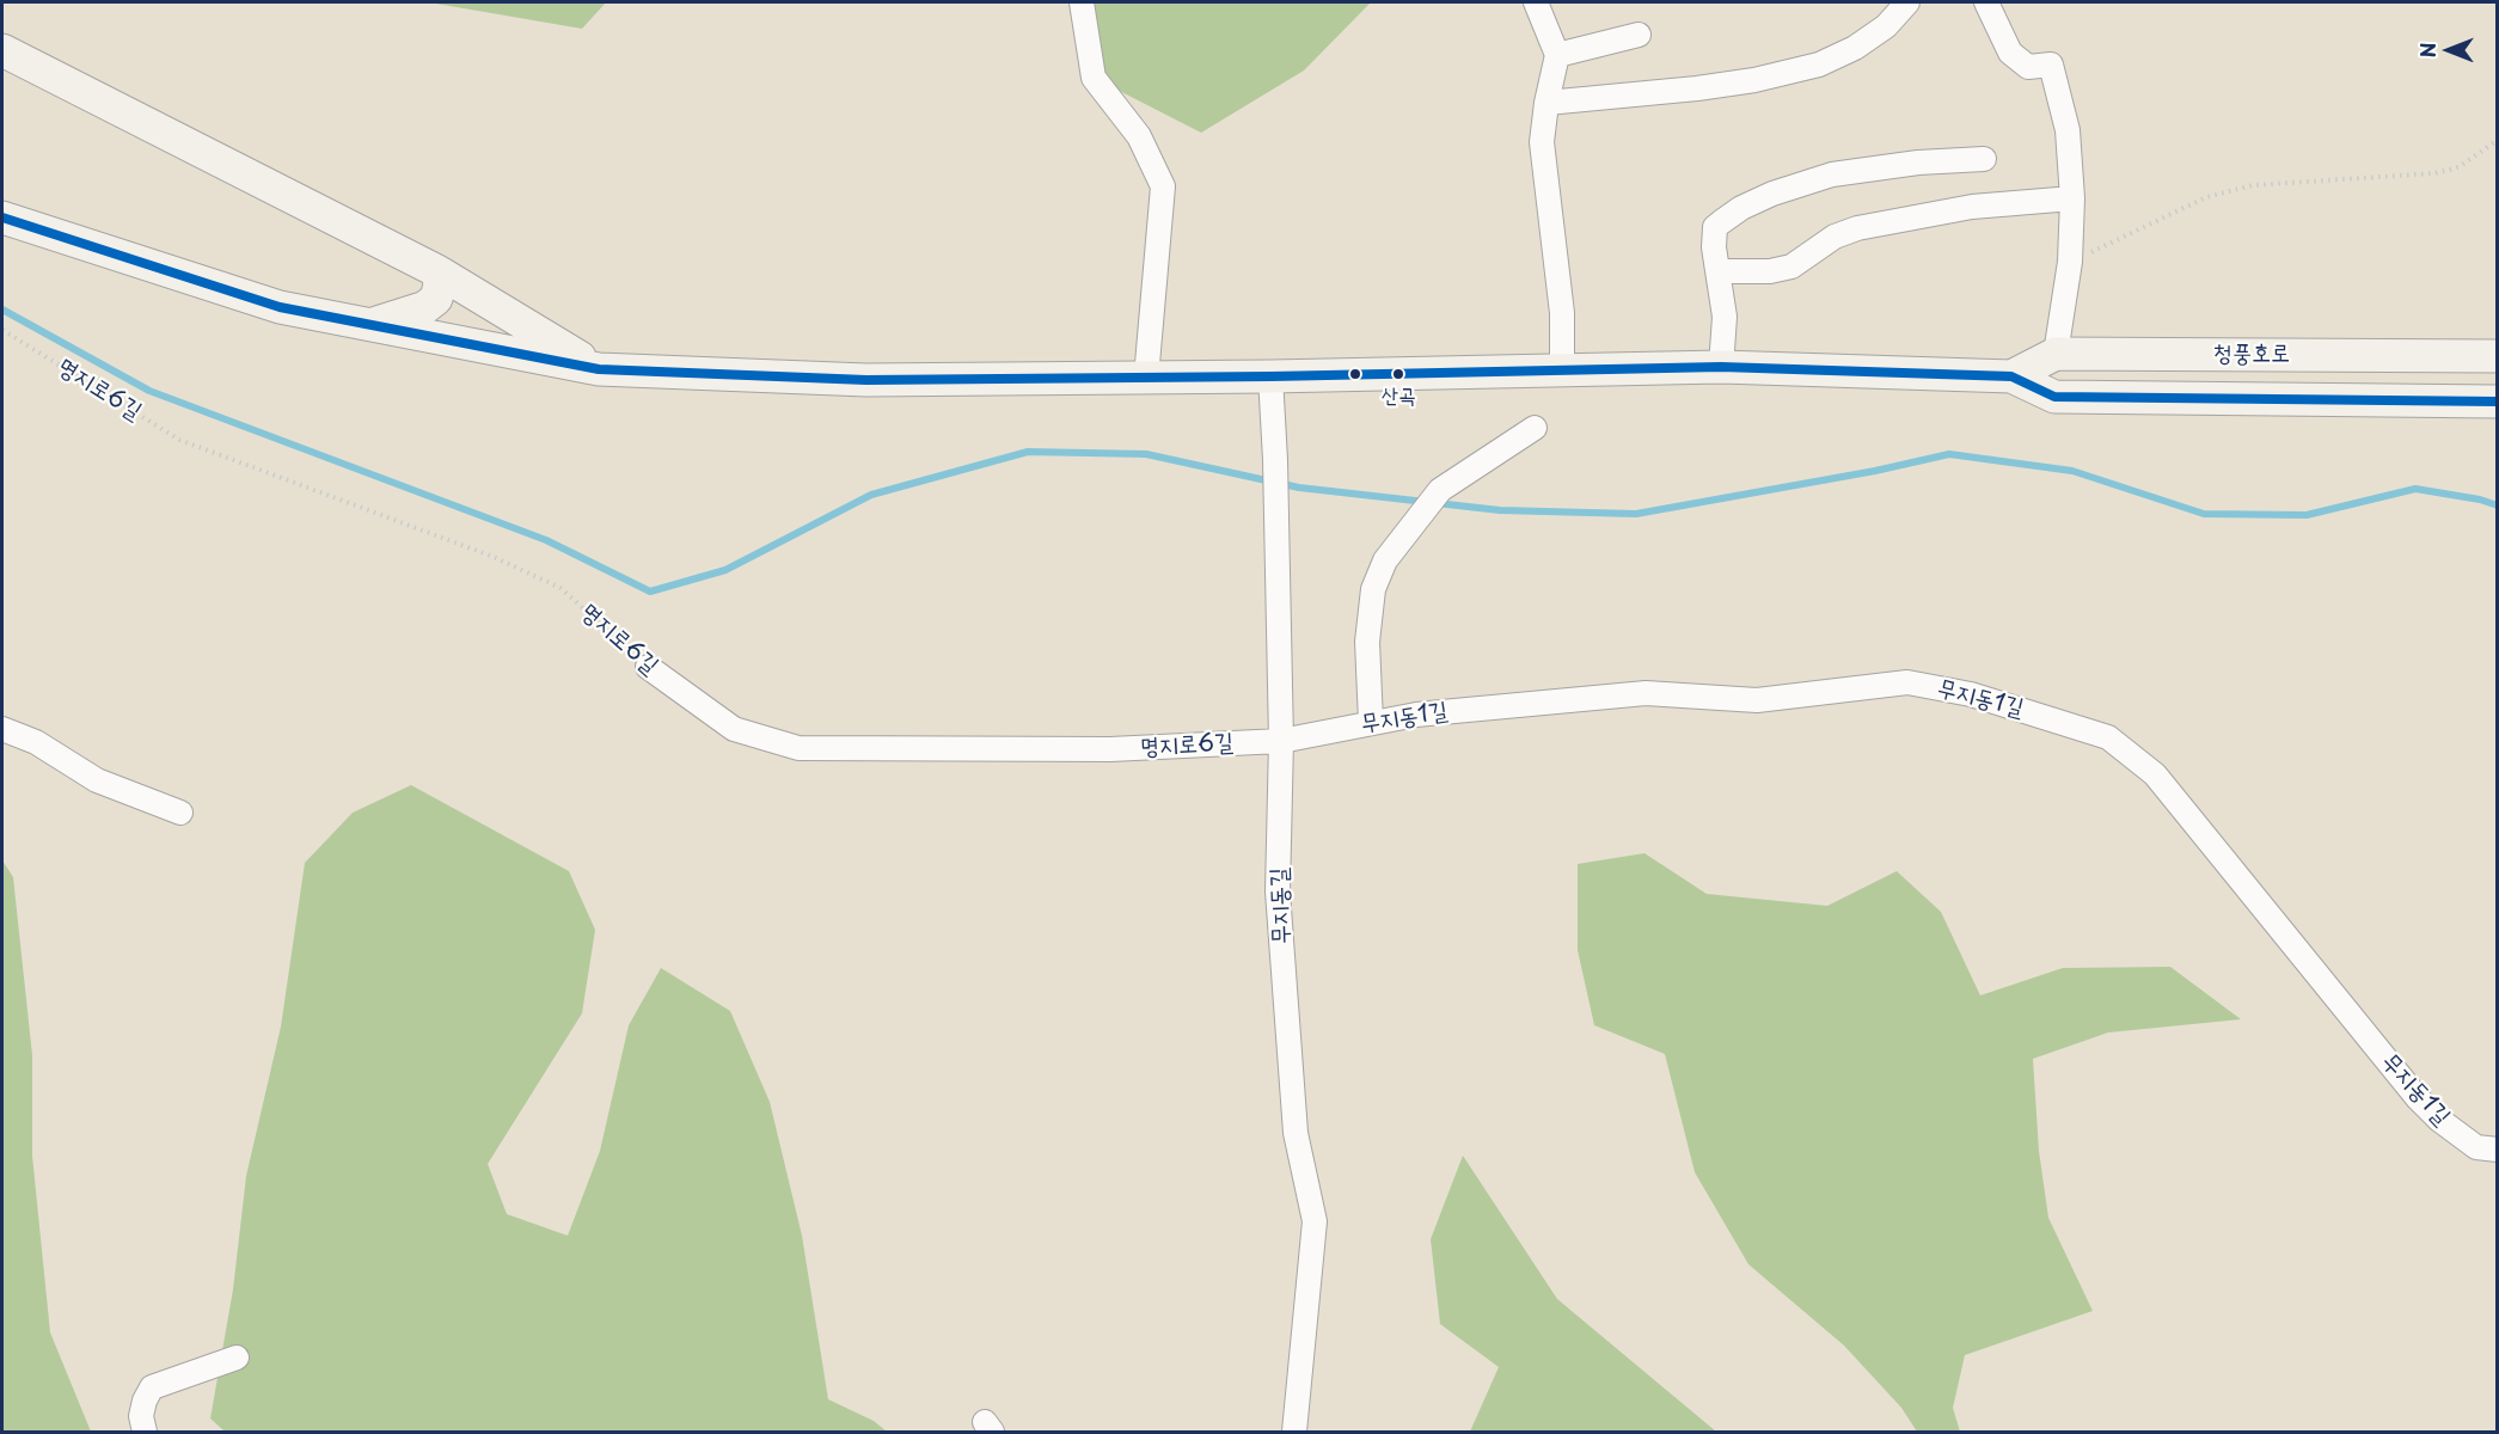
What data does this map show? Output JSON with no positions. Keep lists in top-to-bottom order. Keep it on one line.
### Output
{"streets":{"main road":["청풍호로"],"street":["명지로6길","무지동1길","무지동길"]},"crossings":[["청풍호로","무지동길"],["명지로6길","무지동1길"],["명지로6길","무지동길"],["무지동1길","무지동길"]],"places":["산곡"],"north":"left"}
